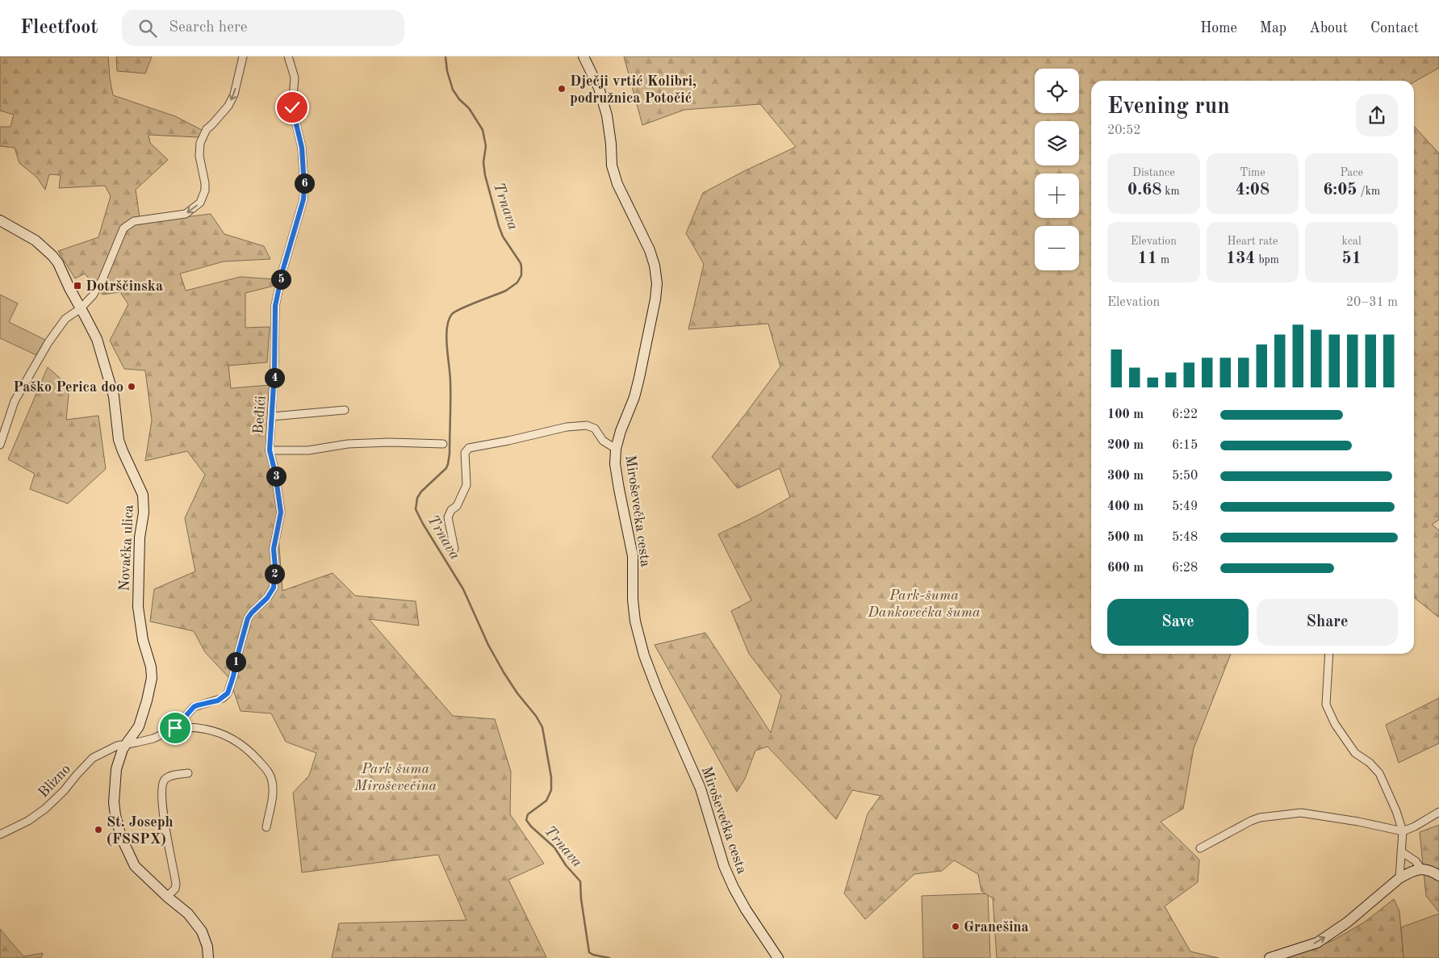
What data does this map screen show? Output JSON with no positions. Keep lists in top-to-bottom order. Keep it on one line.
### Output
{"streets":{"street":["Beđići","Miroševečka cesta","Novačka ulica","Blizno"]},"crossings":[["Beđići","Blizno"],["Novačka ulica","Blizno"]],"water":["Trnava"],"parks":["Park-šuma Dankovečka šuma","Park šuma Miroševečina"],"places":{"other":["Dječji vrtić Kolibri, podružnica Potočić","Paško Perica doo","St. Joseph (FSSPX)","Granešina"],"transit":["Dotrščinska"]},"page":{"header":"Fleetfoot","search":"Search here","nav":["Home","Map","About","Contact"],"map_buttons":["+","−"],"heading":["Evening run","20:52"],"stats":[["Distance","0.68 km"],["Time","4:08"],["Pace","6:05 /km"],["Elevation","11 m"],["Heart rate","134 bpm"],["kcal","51"]],"pins":["6","5","4","3","2","1"],"chart":["Elevation","20–31 m"],"list":[{"name":"100 m","note":"6:22"},{"name":"200 m","note":"6:15"},{"name":"300 m","note":"5:50"},{"name":"400 m","note":"5:49"},{"name":"500 m","note":"5:48"},{"name":"600 m","note":"6:28"}],"buttons":["Save","Share"]}}
